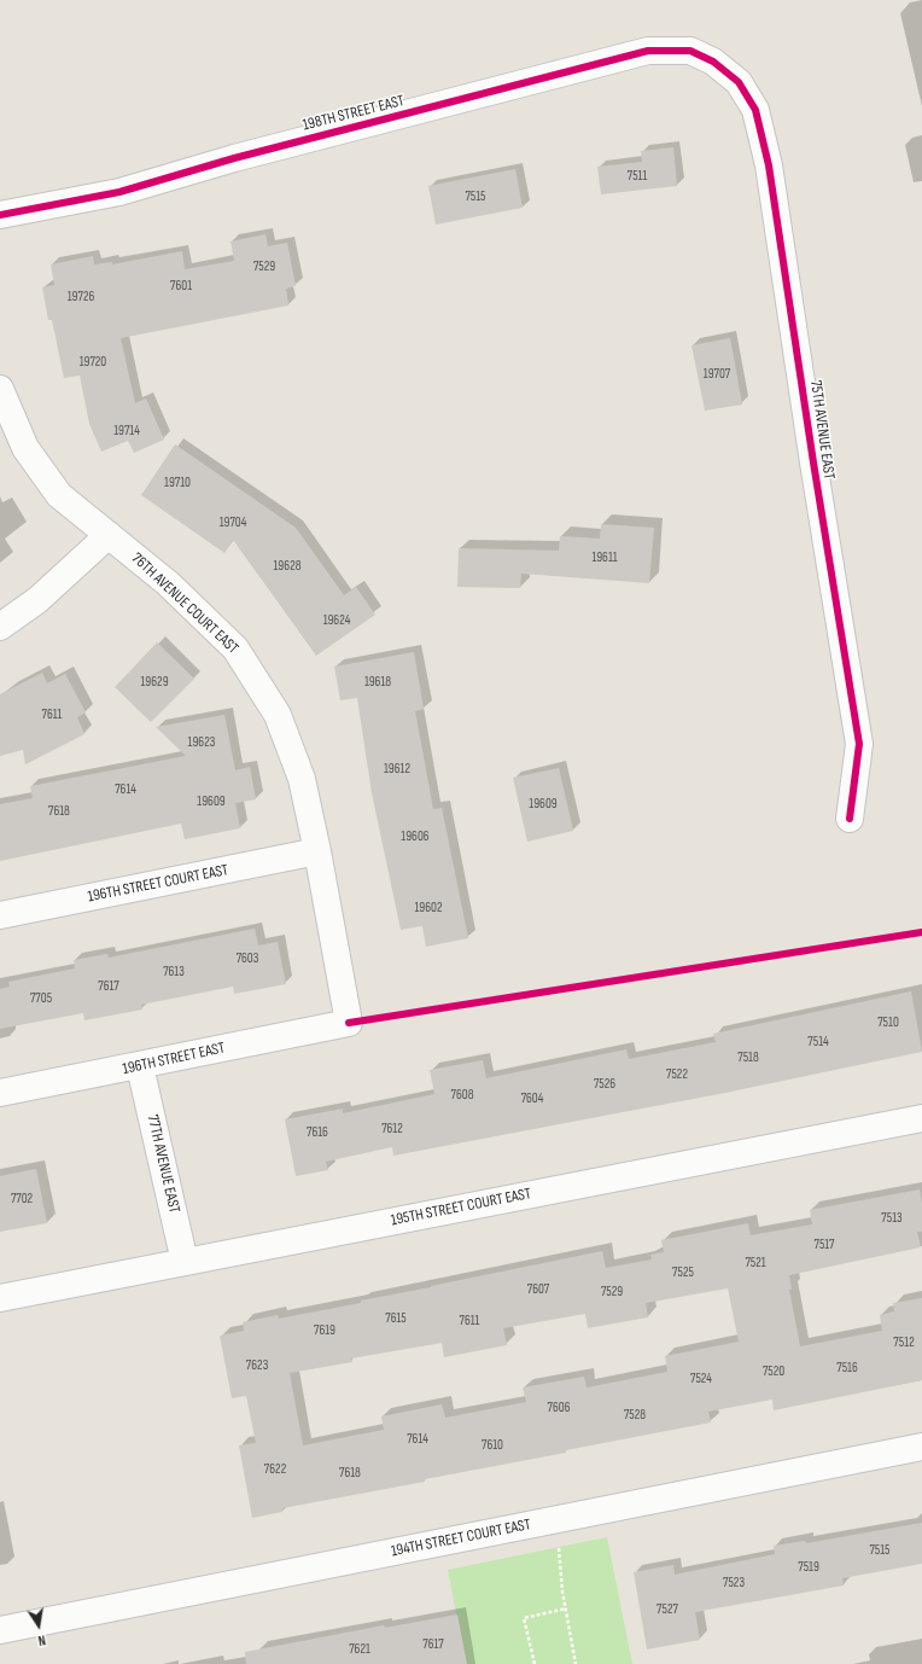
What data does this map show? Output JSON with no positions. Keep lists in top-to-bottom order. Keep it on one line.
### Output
{"streets":{"street":["198TH STREET EAST","75TH AVENUE EAST","76TH AVENUE COURT EAST","196TH STREET COURT EAST","196TH STREET EAST","77TH AVENUE EAST","195TH STREET COURT EAST","194TH STREET COURT EAST"]},"crossings":[["198TH STREET EAST","75TH AVENUE EAST"],["76TH AVENUE COURT EAST","196TH STREET COURT EAST"],["76TH AVENUE COURT EAST","196TH STREET EAST"],["196TH STREET EAST","77TH AVENUE EAST"],["77TH AVENUE EAST","195TH STREET COURT EAST"]],"house_numbers":["7511","7515","7529","7601","19726","19720","19707","19714","19710","19704","19611","19628","19624","19629","19618","7611","19623","19612","7614","19609","19609","7618","19606","19602","7603","7613","7617","7705","7510","7514","7518","7522","7526","7608","7604","7612","7616","7702","7513","7517","7521","7525","7607","7529","7615","7611","7619","7512","7623","7516","7520","7524","7606","7528","7614","7610","7622","7618","7515","7519","7523","7527","7617","7621"],"north":"bottom"}
